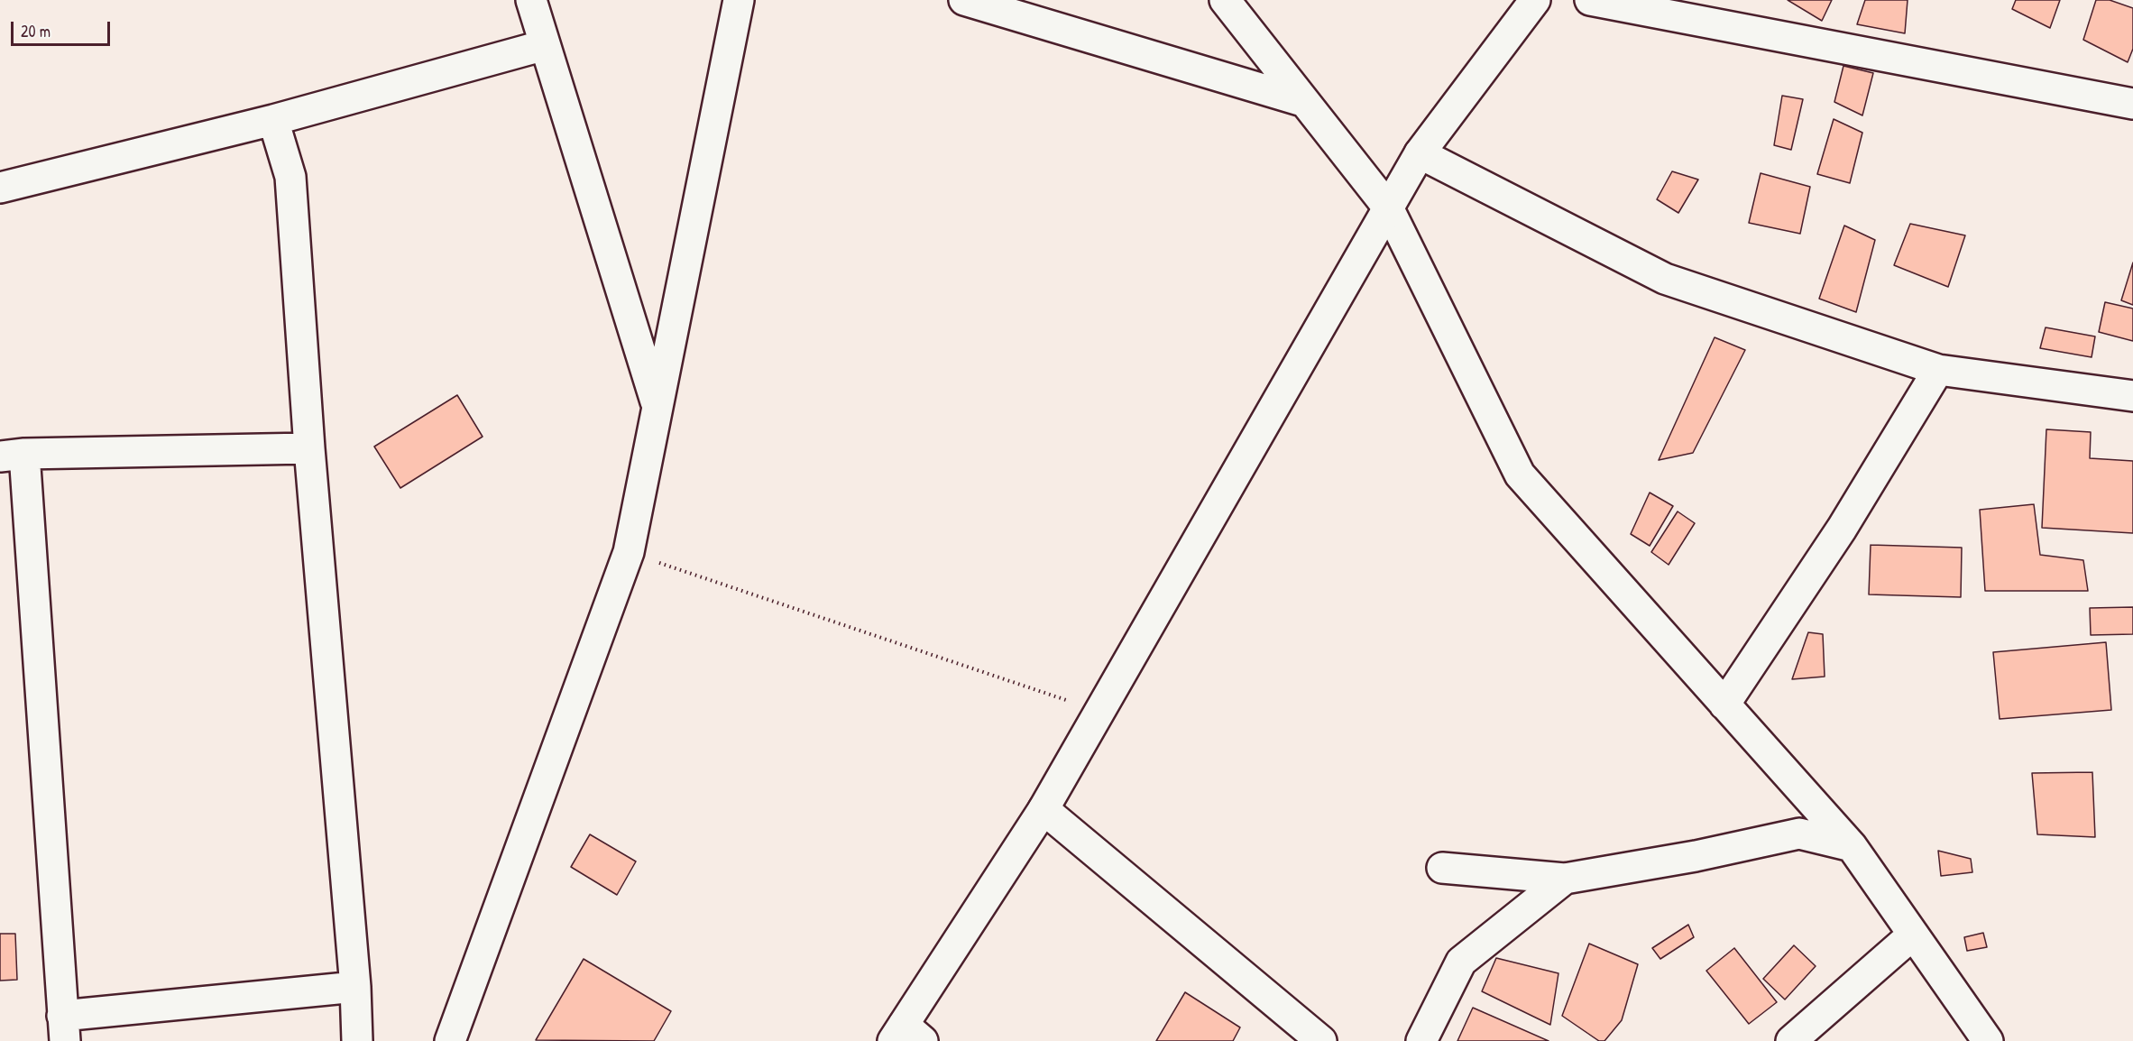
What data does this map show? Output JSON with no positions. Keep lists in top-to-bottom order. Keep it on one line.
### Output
{"scale_bar":"20 m"}
